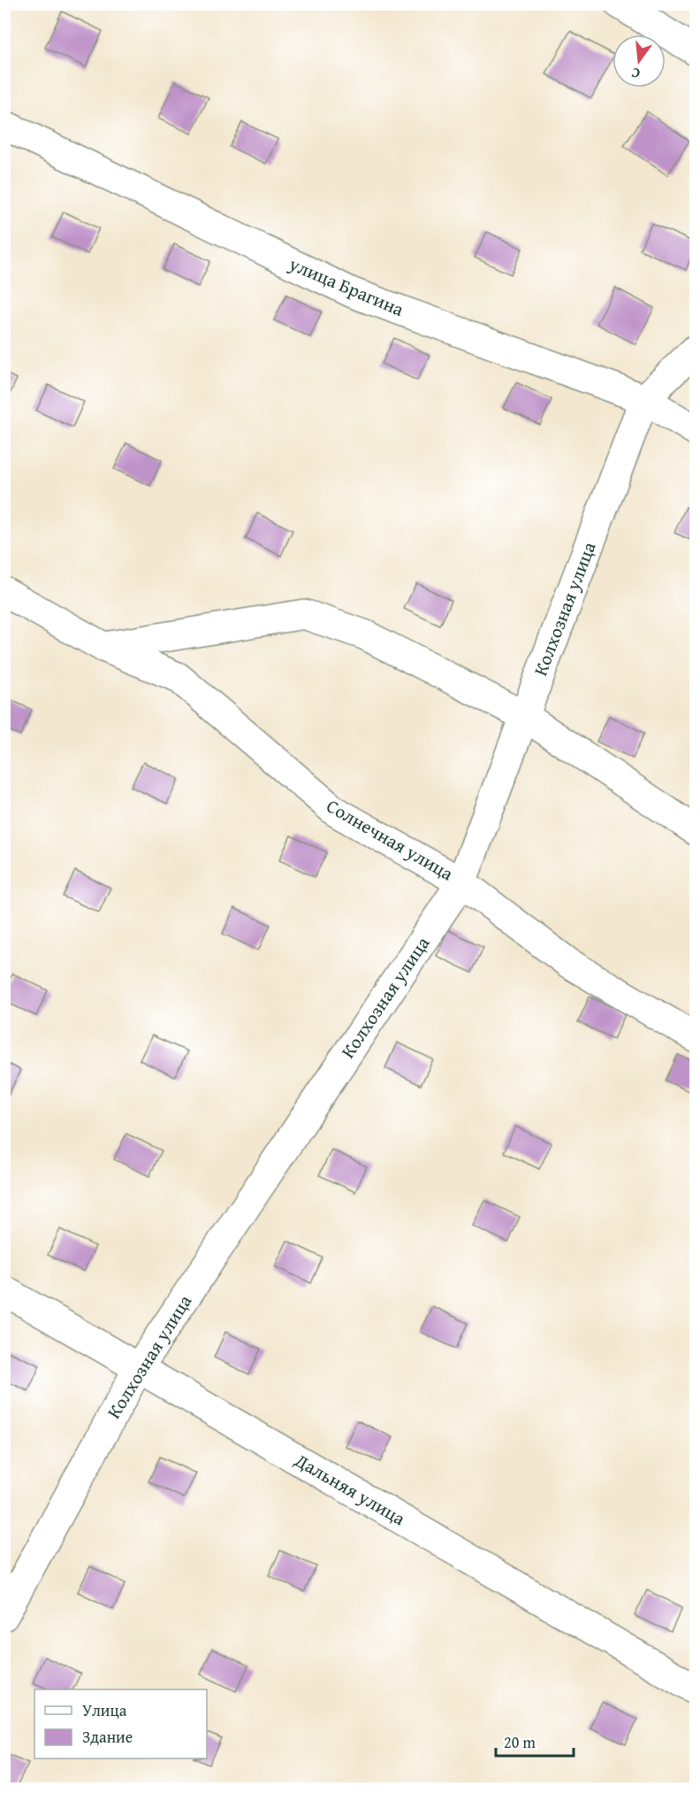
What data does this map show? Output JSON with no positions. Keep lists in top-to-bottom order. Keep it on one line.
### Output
{"streets":{"street":["улица Брагина","Колхозная улица","Солнечная улица","Дальняя улица"]},"crossings":[["улица Брагина","Колхозная улица"],["Колхозная улица","Солнечная улица"],["Колхозная улица","Дальняя улица"]],"legend":["Улица","Здание"],"scale_bar":"20 m","north":"bottom"}
